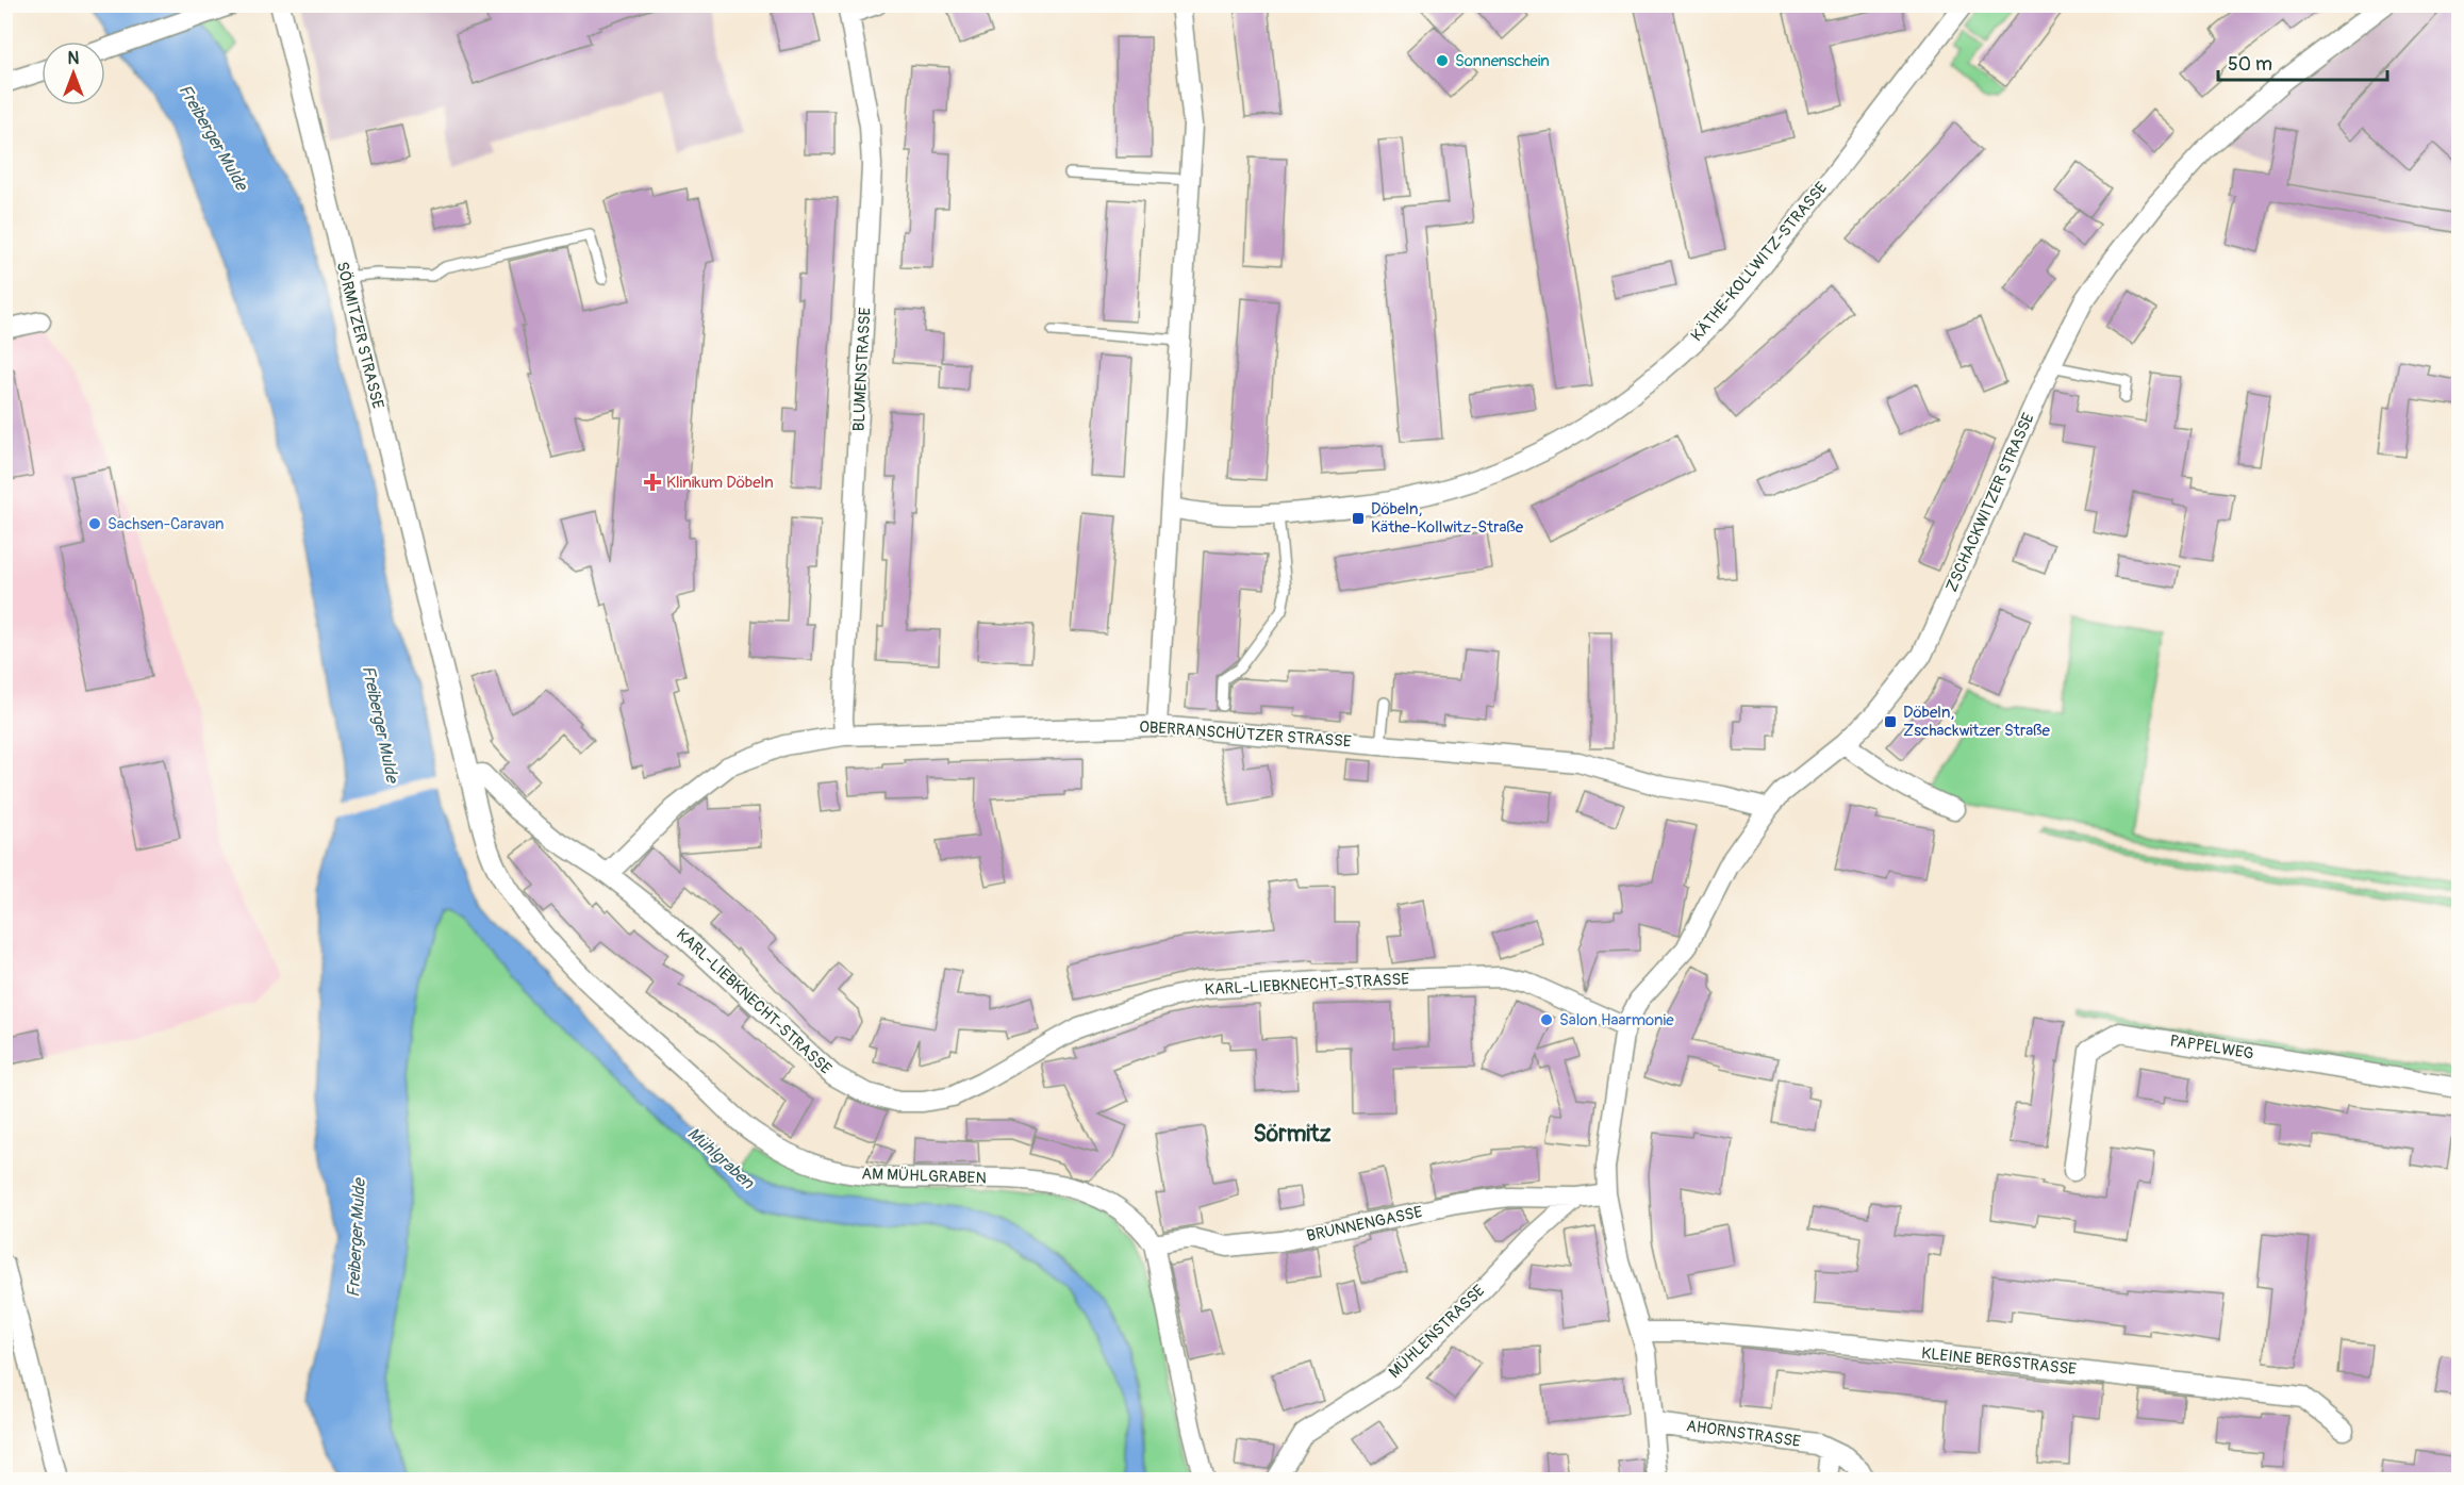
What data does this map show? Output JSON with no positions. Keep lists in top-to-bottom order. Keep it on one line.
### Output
{"streets":{"street":["KÄTHE-KOLLWITZ-STRASSE","SÖRMITZER STRASSE","BLUMENSTRASSE","ZSCHACKWITZER STRASSE","OBERRANSCHÜTZER STRASSE","KARL-LIEBKNECHT-STRASSE","PAPPELWEG","AM MÜHLGRABEN","BRUNNENGASSE","MÜHLENSTRASSE","KLEINE BERGSTRASSE","AHORNSTRASSE"]},"crossings":[["SÖRMITZER STRASSE","KARL-LIEBKNECHT-STRASSE"],["SÖRMITZER STRASSE","AM MÜHLGRABEN"],["BLUMENSTRASSE","OBERRANSCHÜTZER STRASSE"],["ZSCHACKWITZER STRASSE","OBERRANSCHÜTZER STRASSE"],["ZSCHACKWITZER STRASSE","KARL-LIEBKNECHT-STRASSE"],["ZSCHACKWITZER STRASSE","KLEINE BERGSTRASSE"],["ZSCHACKWITZER STRASSE","AHORNSTRASSE"],["OBERRANSCHÜTZER STRASSE","KARL-LIEBKNECHT-STRASSE"],["KARL-LIEBKNECHT-STRASSE","AM MÜHLGRABEN"],["AM MÜHLGRABEN","BRUNNENGASSE"],["BRUNNENGASSE","MÜHLENSTRASSE"]],"districts":["Sörmitz"],"water":["Freiberger Mulde","Mühlgraben"],"places":{"other":["Sonnenschein","Sachsen-Caravan","Salon Haarmonie"],"health":["Klinikum Döbeln"],"transit":["Döbeln, Käthe-Kollwitz-Straße","Döbeln, Zschackwitzer Straße"]},"scale_bar":"50 m","north":"top"}
